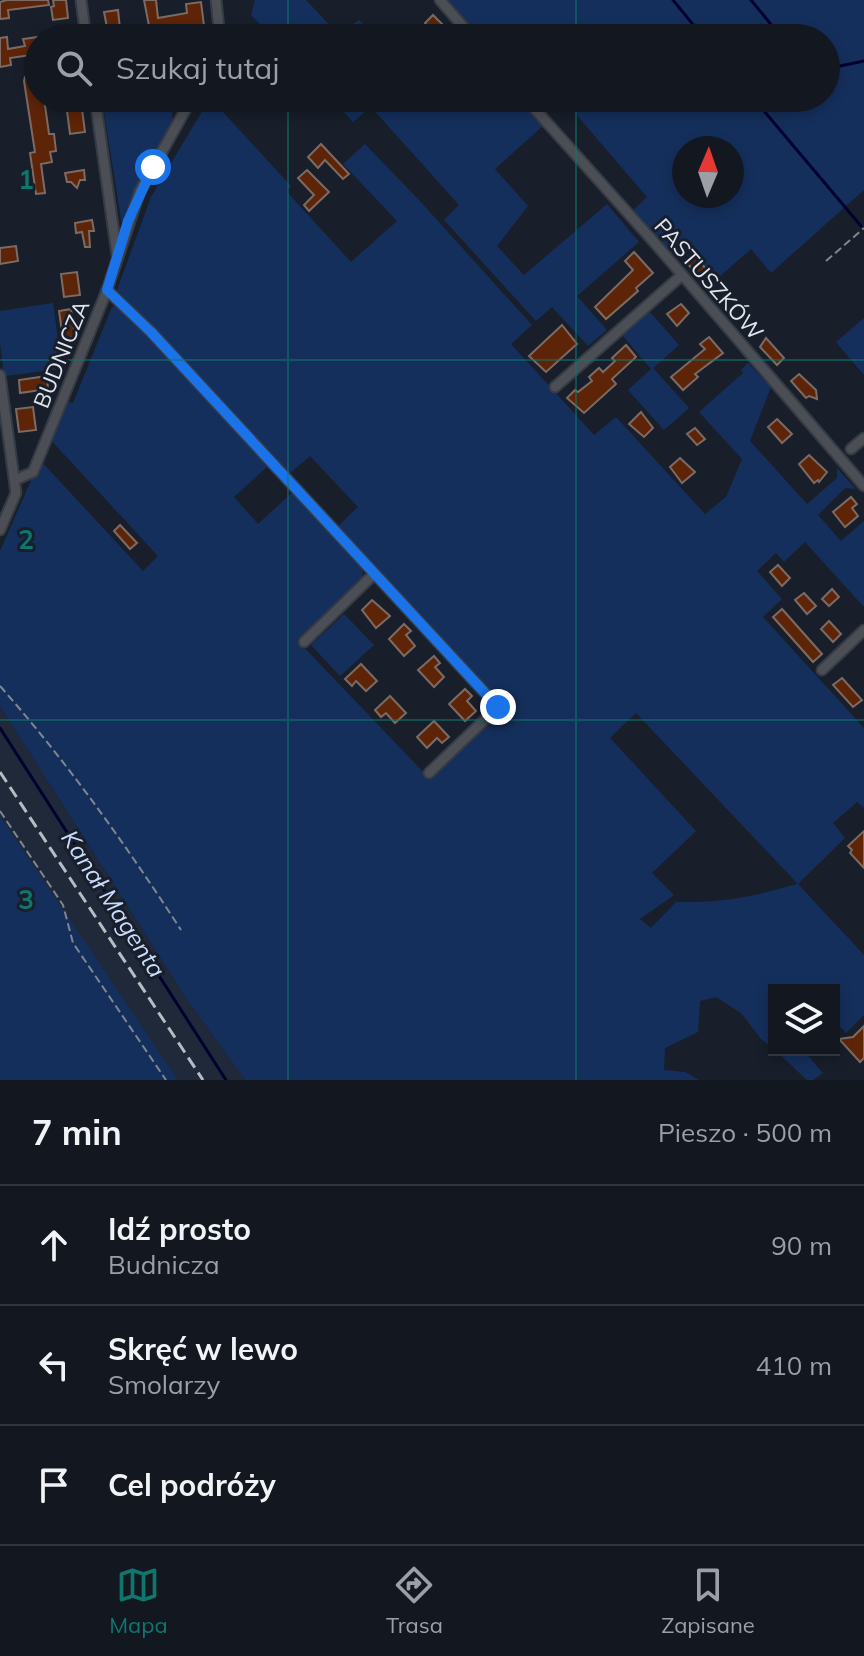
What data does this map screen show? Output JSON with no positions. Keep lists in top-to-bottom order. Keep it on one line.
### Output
{"streets":{"street":["PASTUSZKÓW","BUDNICZA"]},"water":["Kanał Magenta"],"north":"top","page":{"search":"Szukaj tutaj","heading":["7 min","Pieszo · 500 m"],"list":[["Idź prosto","Budnicza","90 m"],["Skręć w lewo","Smolarzy","410 m"],"Cel podróży"],"nav":["Mapa","Trasa","Zapisane"]},"grid":{"rows":["1","2","3"]}}
